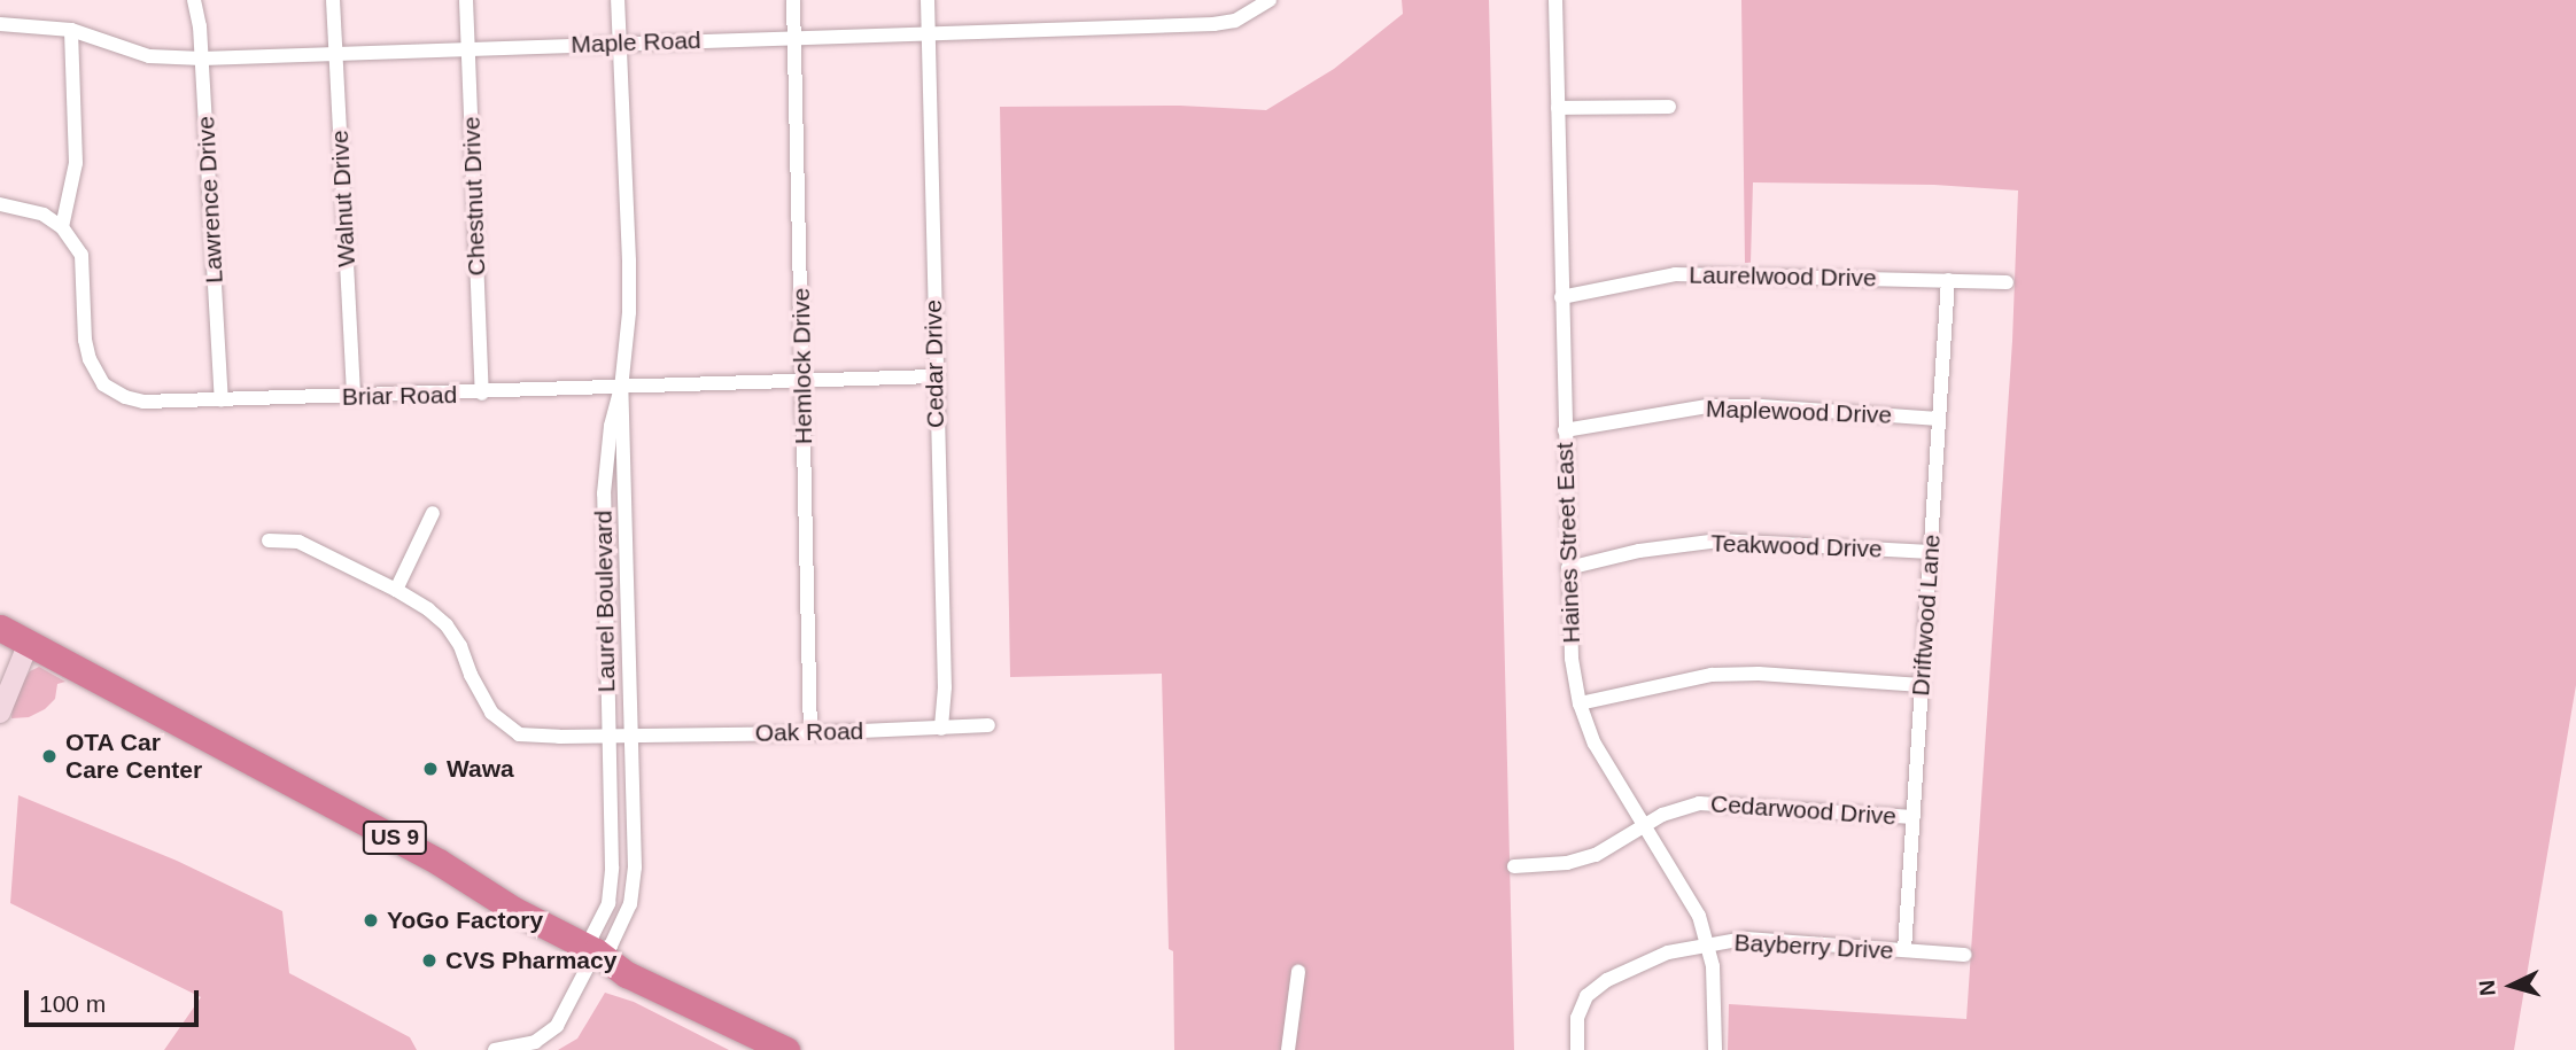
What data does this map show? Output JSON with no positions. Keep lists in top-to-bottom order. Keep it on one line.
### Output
{"streets":{"highway":["US 9"],"street":["Maple Road","Chestnut Drive","Walnut Drive","Lawrence Drive","Laurelwood Drive","Cedar Drive","Hemlock Drive","Briar Road","Maplewood Drive","Haines Street East","Teakwood Drive","Laurel Boulevard","Driftwood Lane","Oak Road","Cedarwood Drive","Bayberry Drive"]},"crossings":[["Maple Road","Chestnut Drive"],["Maple Road","Walnut Drive"],["Maple Road","Lawrence Drive"],["Maple Road","Cedar Drive"],["Maple Road","Hemlock Drive"],["Maple Road","Laurel Boulevard"],["Chestnut Drive","Briar Road"],["Walnut Drive","Briar Road"],["Lawrence Drive","Briar Road"],["Laurelwood Drive","Haines Street East"],["Laurelwood Drive","Driftwood Lane"],["Cedar Drive","Briar Road"],["Cedar Drive","Oak Road"],["Hemlock Drive","Briar Road"],["Hemlock Drive","Oak Road"],["Briar Road","Laurel Boulevard"],["Maplewood Drive","Haines Street East"],["Maplewood Drive","Driftwood Lane"],["Haines Street East","Teakwood Drive"],["Haines Street East","Cedarwood Drive"],["Haines Street East","Bayberry Drive"],["Teakwood Drive","Driftwood Lane"],["Laurel Boulevard","Oak Road"],["Laurel Boulevard","US 9"],["Driftwood Lane","Cedarwood Drive"],["Driftwood Lane","Bayberry Drive"]],"places":["OTA Car Care Center","Wawa","YoGo Factory","CVS Pharmacy"],"scale_bar":"100 m","north":"left"}
